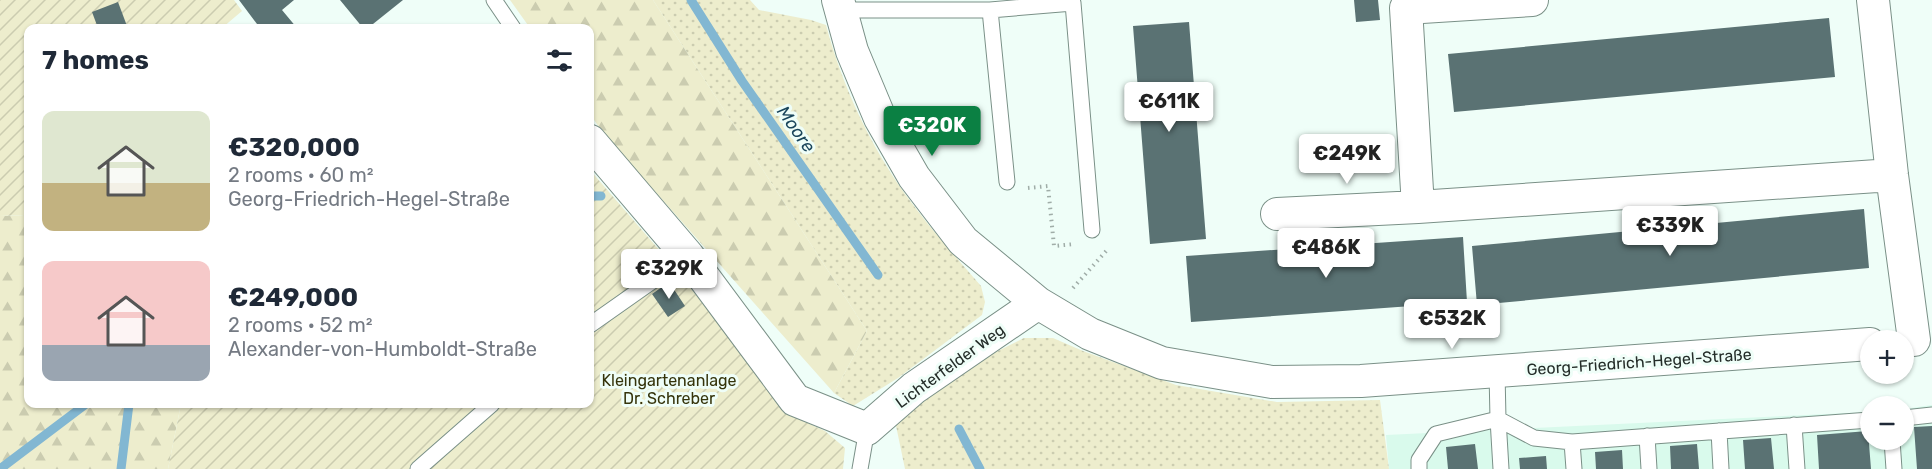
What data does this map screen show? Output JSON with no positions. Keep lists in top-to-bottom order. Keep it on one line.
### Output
{"streets":{"street":["Georg-Friedrich-Hegel-Straße","Lichterfelder Weg"]},"crossings":[["Georg-Friedrich-Hegel-Straße","Lichterfelder Weg"]],"water":["Moore"],"parks":["Kleingartenanlage Dr. Schreber"],"page":{"heading":"7 homes","price":["€611K","€320K","€249K","€339K","€486K","€329K","€532K"],"list":[{"name":"€320,000","note":"2 rooms · 60 m² · Georg-Friedrich-Hegel-Straße"},{"name":"€249,000","note":"2 rooms · 52 m² · Alexander-von-Humboldt-Straße"}],"map_buttons":["+","−"]}}
